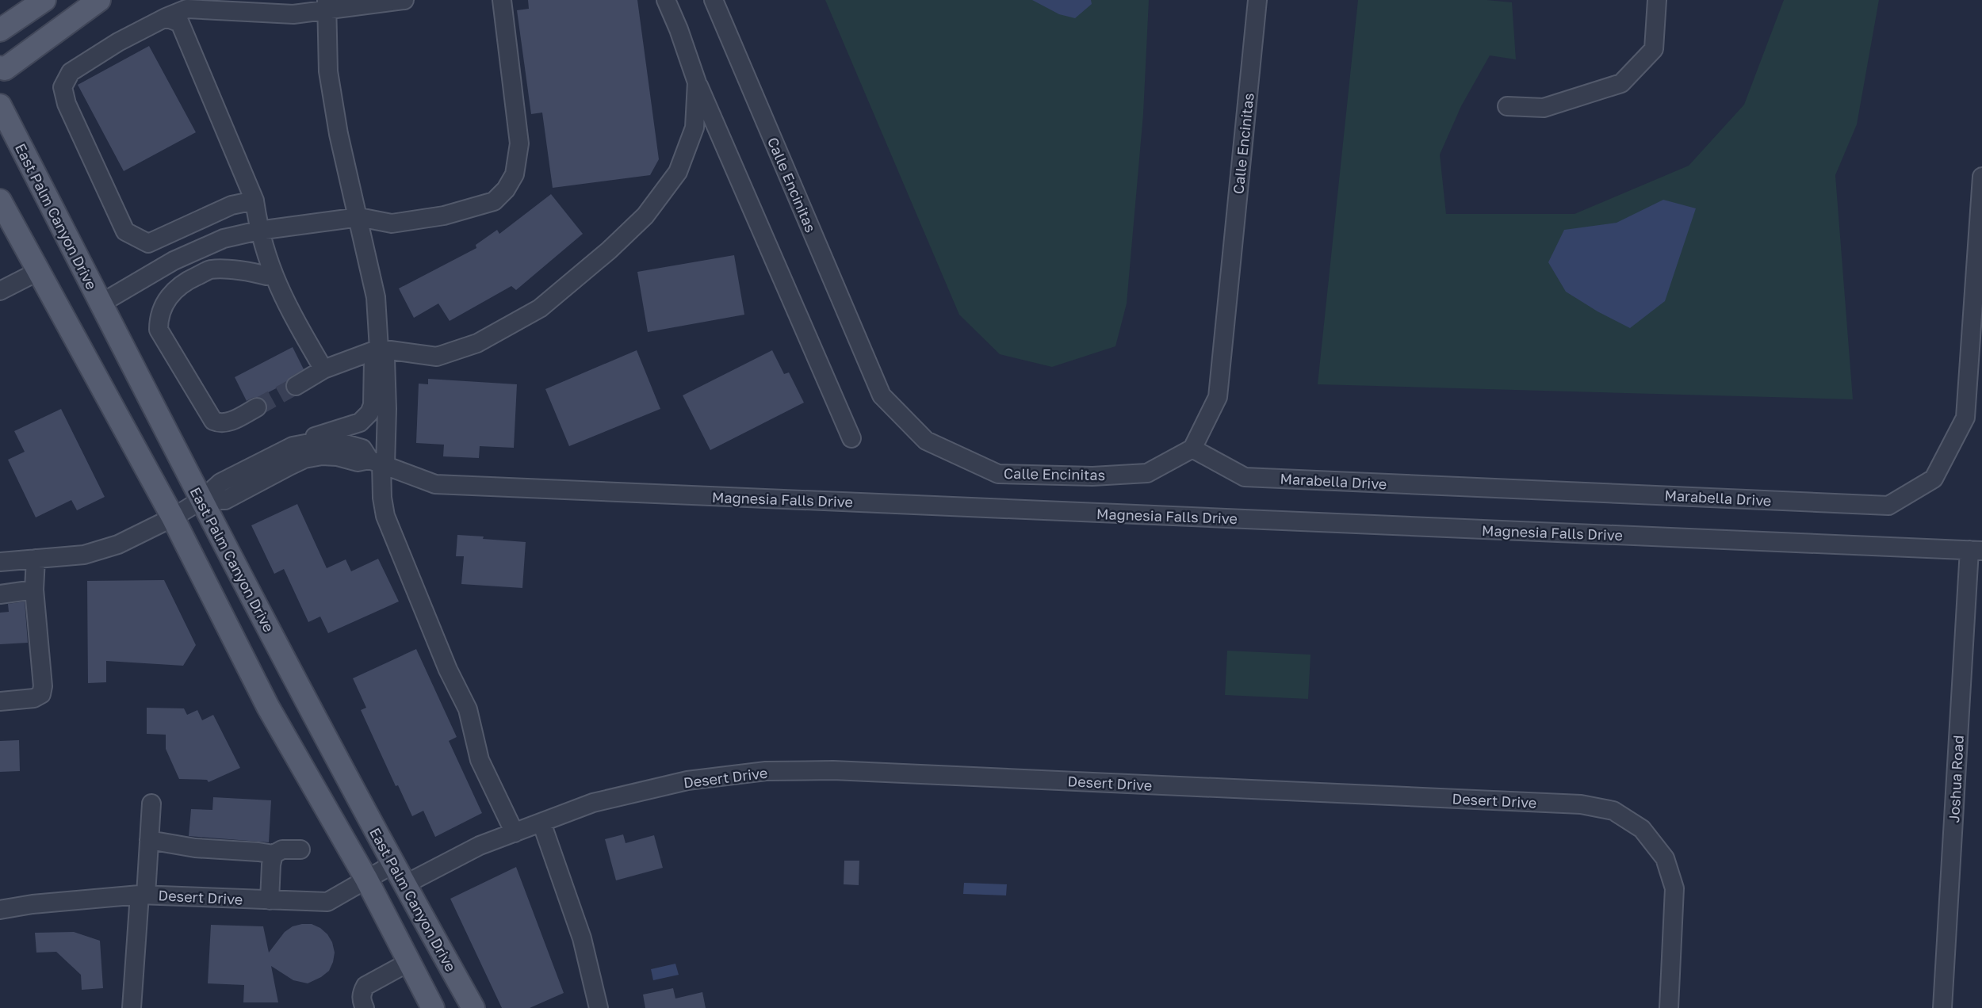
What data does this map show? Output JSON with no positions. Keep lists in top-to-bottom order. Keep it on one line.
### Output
{"streets":{"main road":["East Palm Canyon Drive"],"street":["Calle Encinitas","Marabella Drive","Magnesia Falls Drive","Desert Drive","Joshua Road"]},"crossings":[["Calle Encinitas","Marabella Drive"],["East Palm Canyon Drive","Magnesia Falls Drive"],["East Palm Canyon Drive","Desert Drive"],["Magnesia Falls Drive","Joshua Road"]]}
